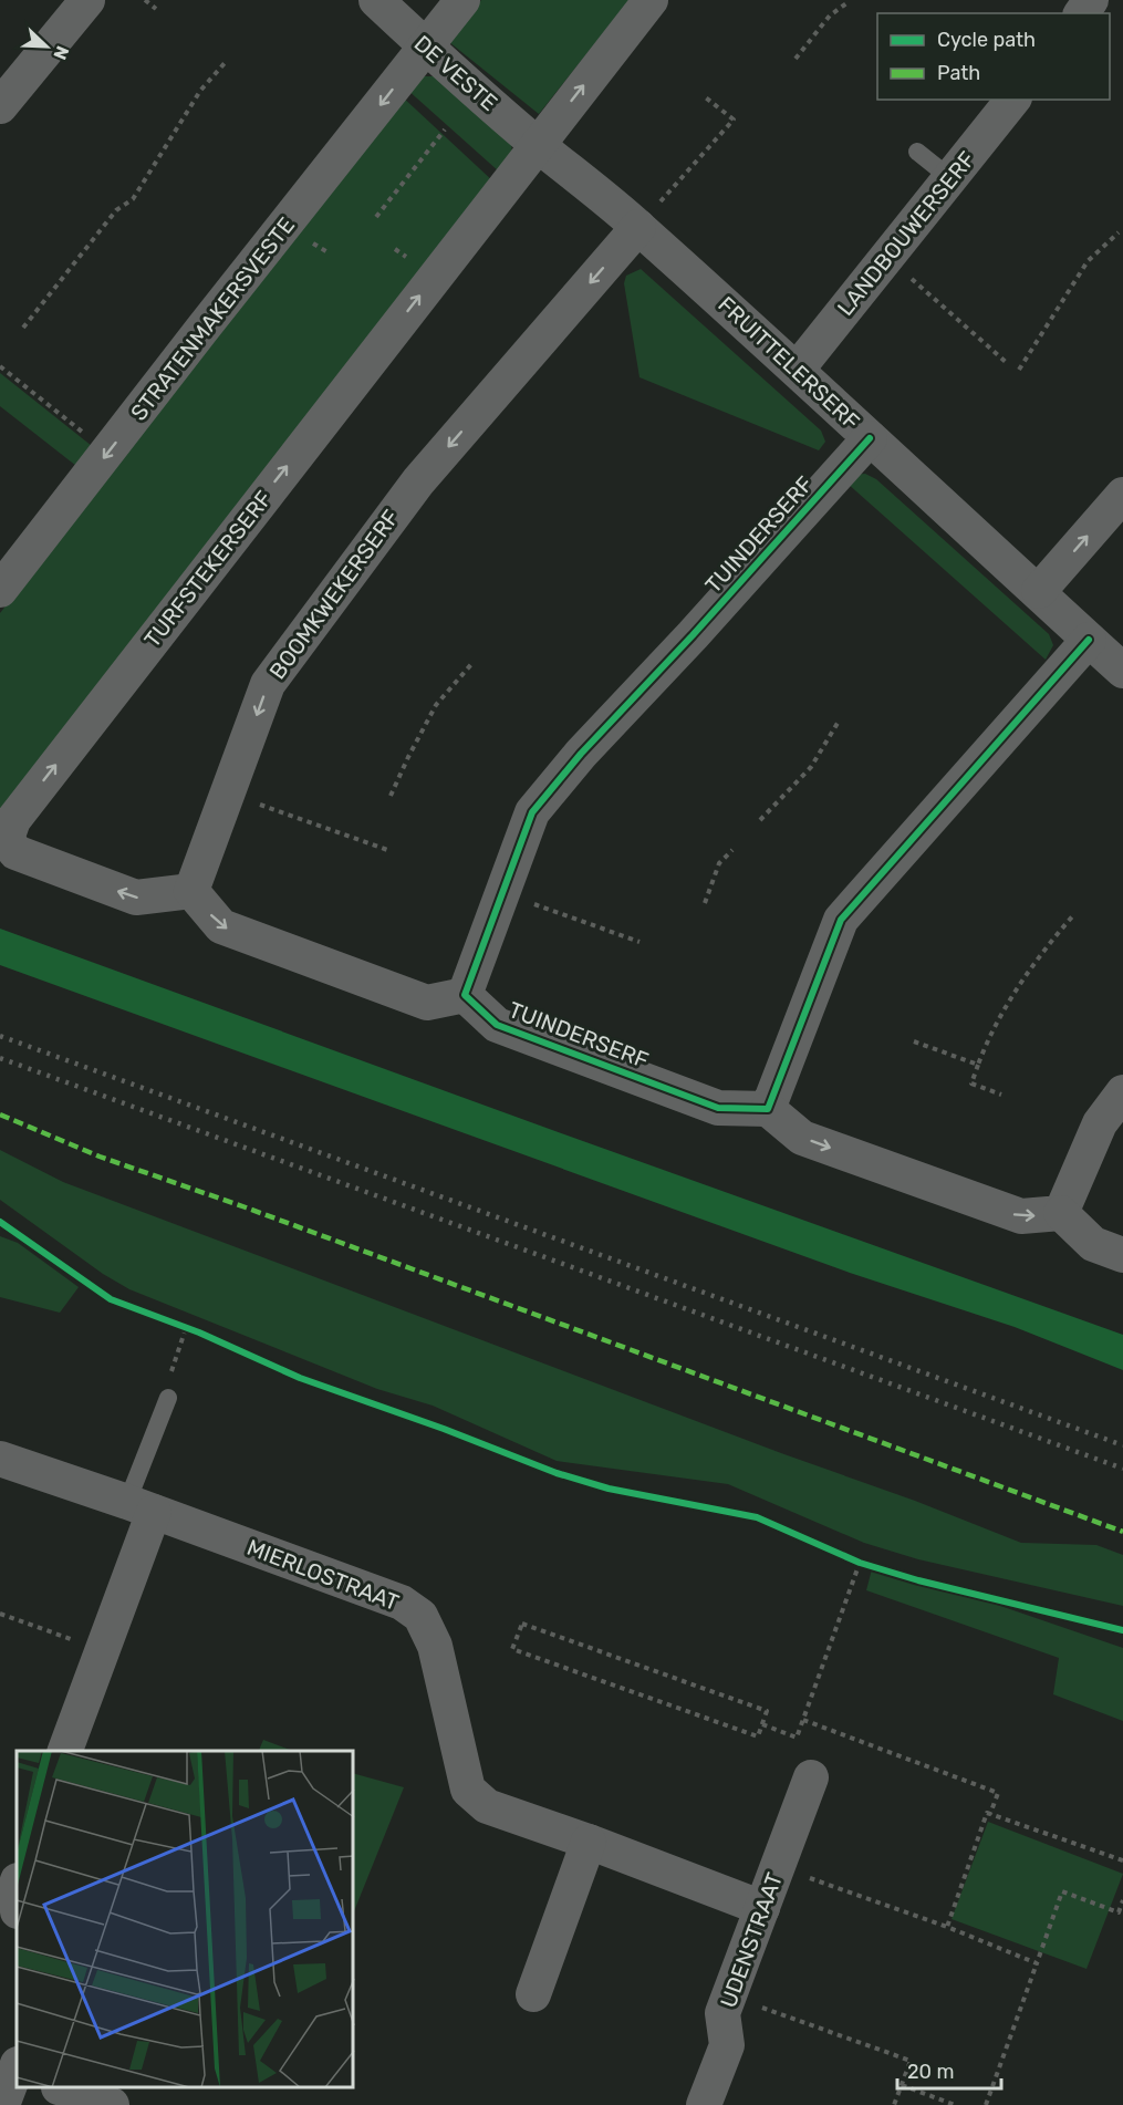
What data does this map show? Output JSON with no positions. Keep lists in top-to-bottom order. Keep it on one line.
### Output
{"streets":{"street":["DE VESTE","LANDBOUWERSERF","STRATENMAKERSVESTE","FRUITTELERSERF","TUINDERSERF","TURFSTEKERSERF","BOOMKWEKERSERF","MIERLOSTRAAT","UDENSTRAAT"]},"crossings":[["DE VESTE","STRATENMAKERSVESTE"],["DE VESTE","FRUITTELERSERF"],["DE VESTE","TURFSTEKERSERF"],["LANDBOUWERSERF","FRUITTELERSERF"],["FRUITTELERSERF","TUINDERSERF"],["FRUITTELERSERF","TURFSTEKERSERF"],["FRUITTELERSERF","BOOMKWEKERSERF"],["TURFSTEKERSERF","BOOMKWEKERSERF"],["MIERLOSTRAAT","UDENSTRAAT"]],"one_way":["STRATENMAKERSVESTE","BOOMKWEKERSERF"],"legend":["Cycle path","Path"],"scale_bar":"20 m","north":"bottom right"}
